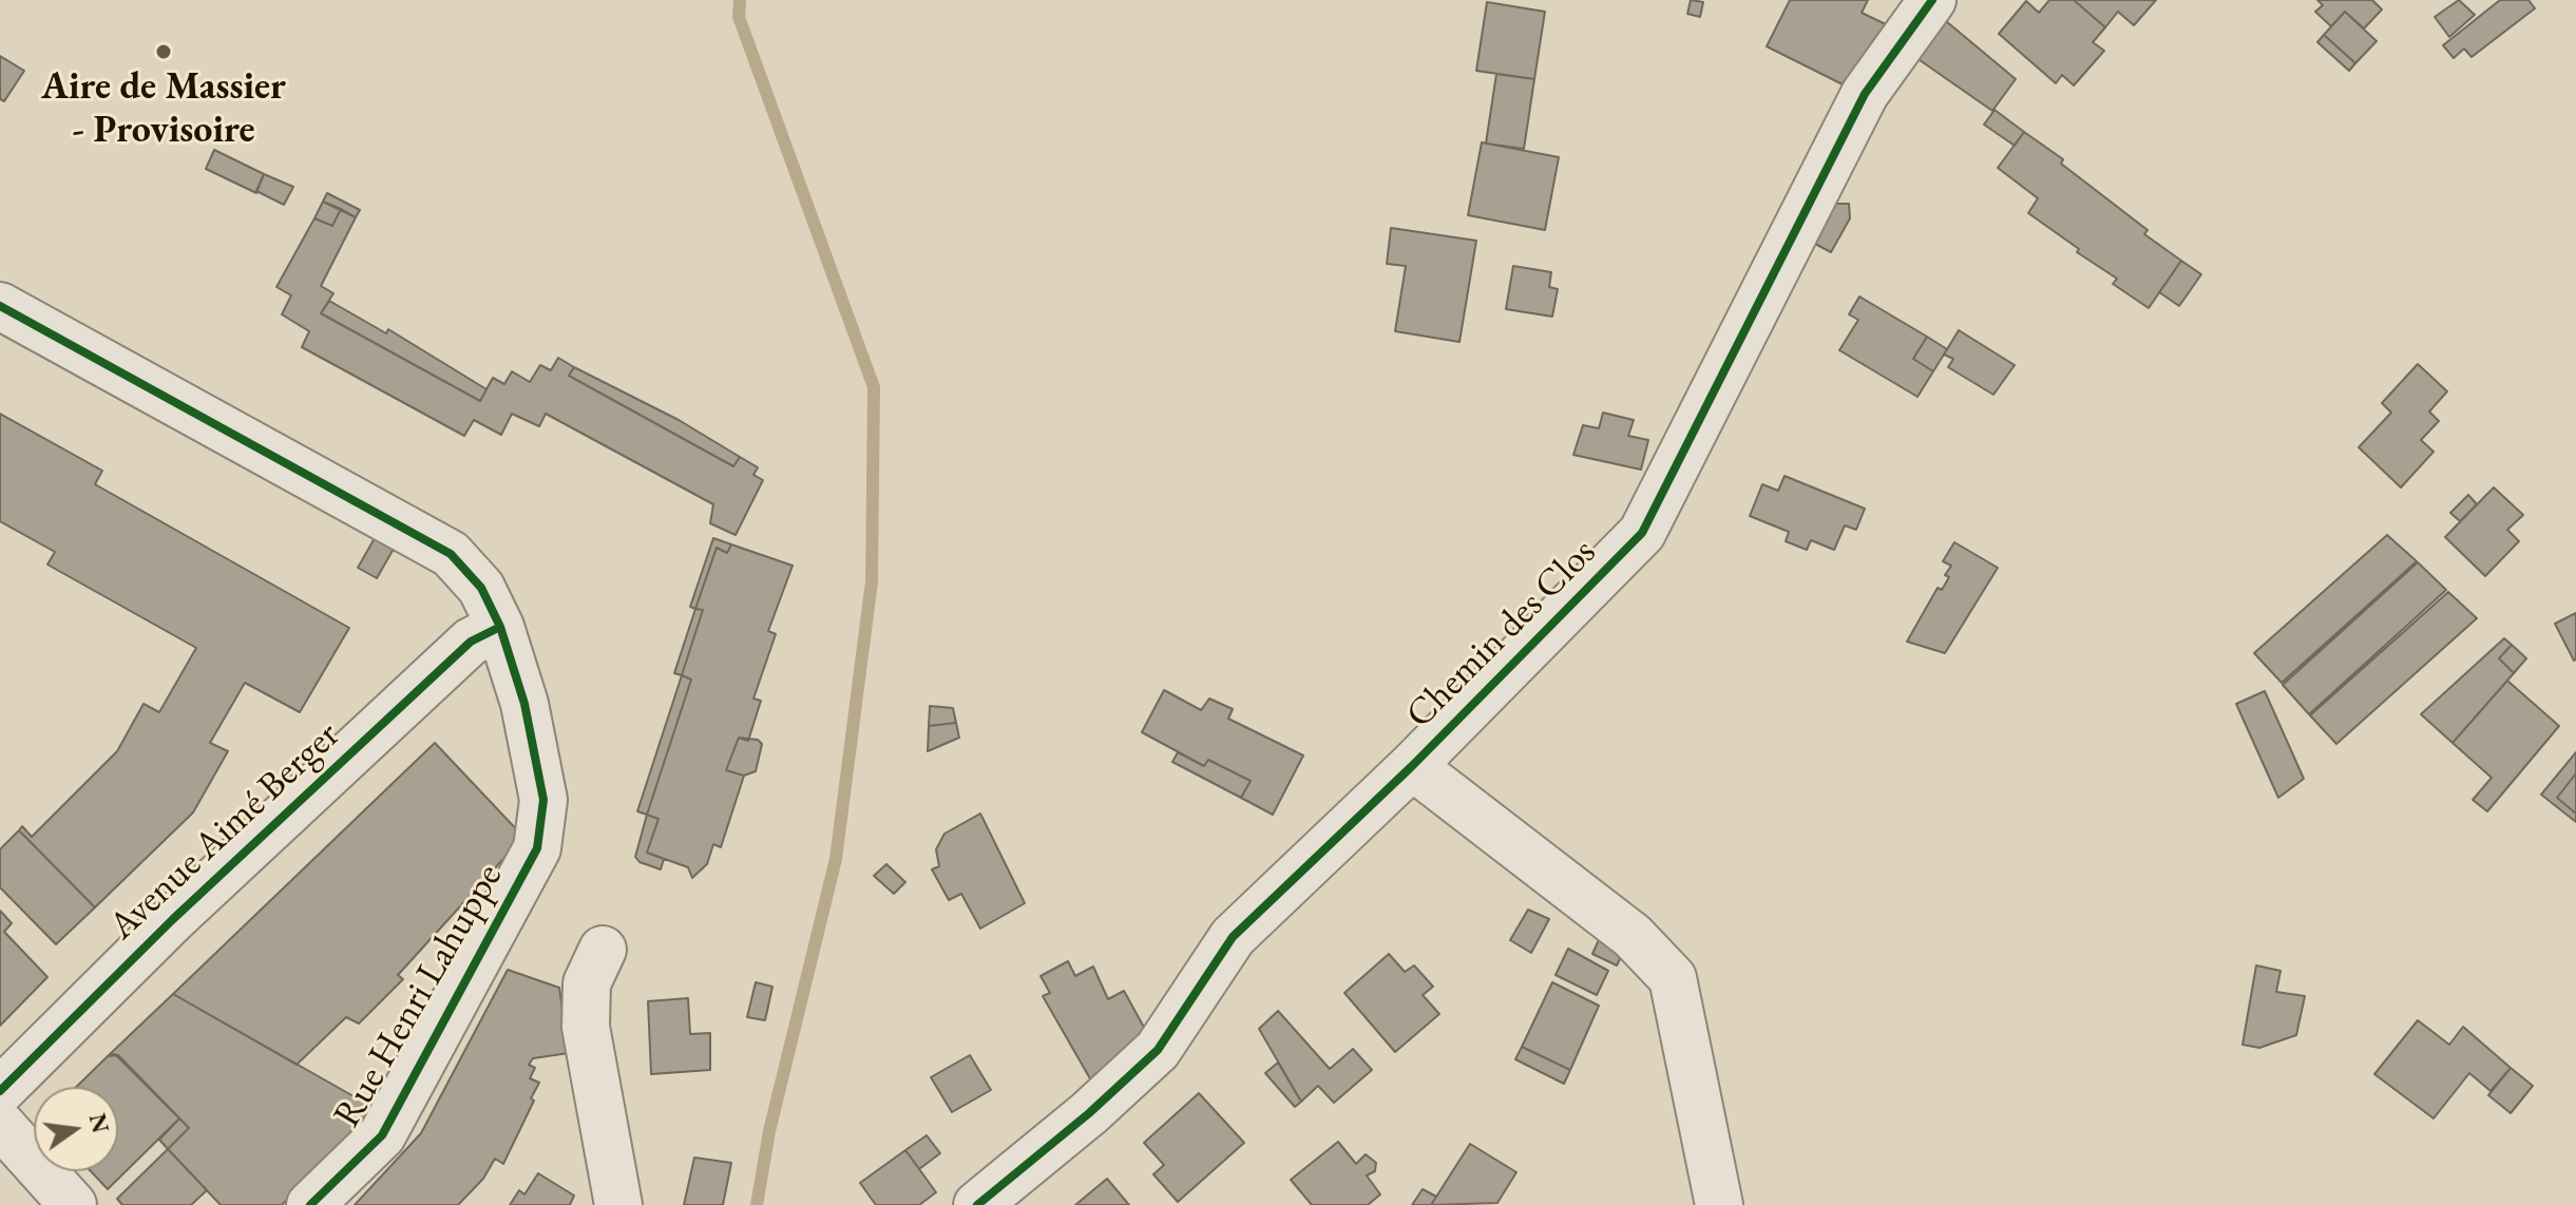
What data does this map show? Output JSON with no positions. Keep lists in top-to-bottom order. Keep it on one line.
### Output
{"streets":{"street":["Chemin des Clos","Avenue Aimé Berger","Rue Henri Lahuppe"]},"crossings":[["Avenue Aimé Berger","Rue Henri Lahuppe"]],"places":["Aire de Massier - Provisoire"],"north":"right"}
